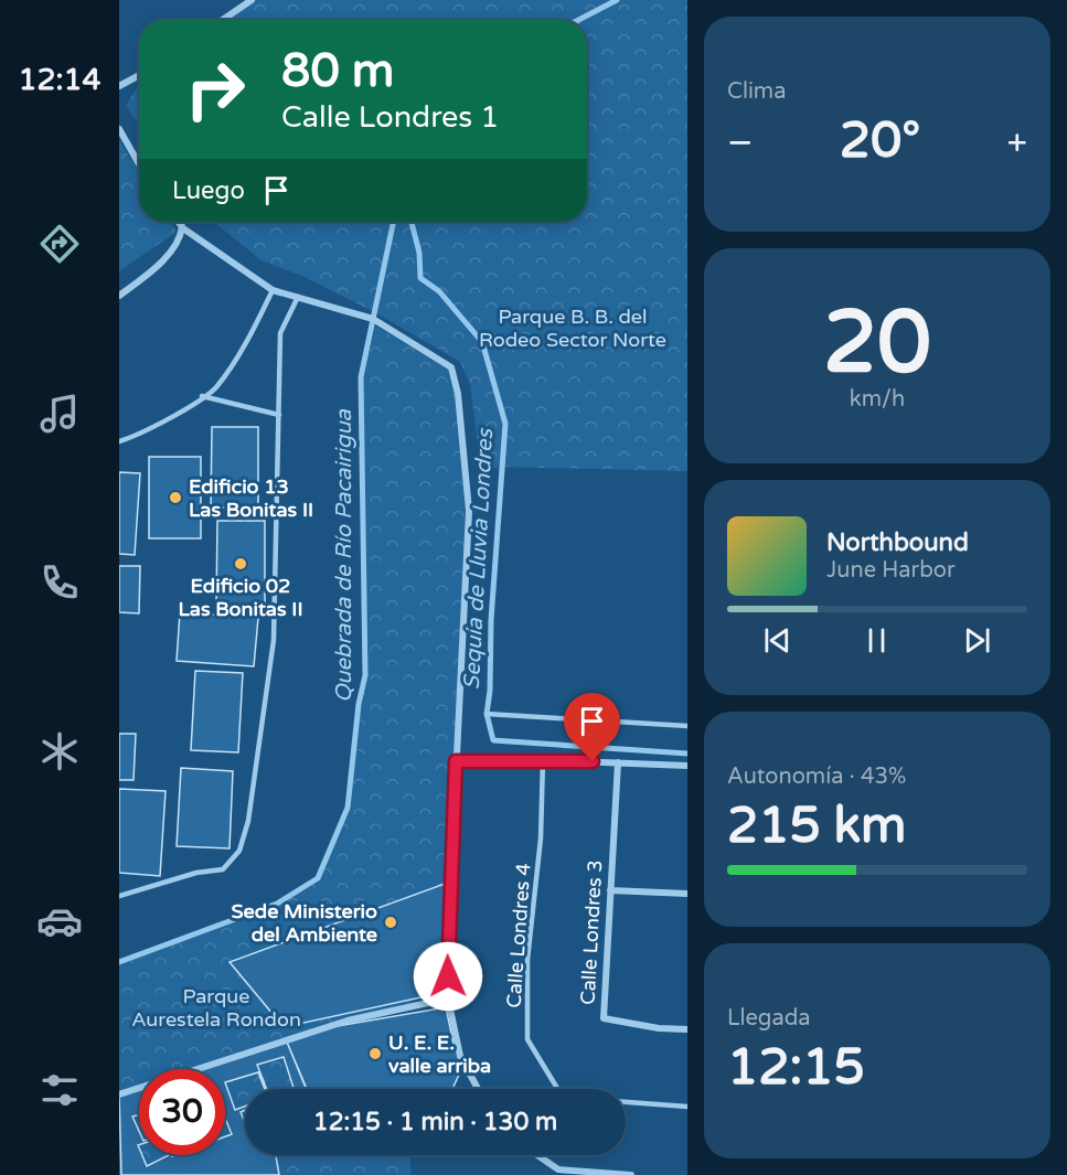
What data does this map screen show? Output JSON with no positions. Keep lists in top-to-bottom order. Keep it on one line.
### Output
{"streets":{"street":["Calle Londres 3"],"lane":["Calle Londres 4"]},"water":["Quebrada de Río Pacairigua","Sequía de Lluvia Londres"],"parks":["Parque B. B. del Rodeo Sector Norte","Parque Aurestela Rondon"],"places":["Edificio 13 Las Bonitas II","Edificio 02 Las Bonitas II","Sede Ministerio del Ambiente","U. E. E. valle arriba"],"page":{"tabs":"12:14","tile":["Clima",["20","km/h"],["Autonomía · 43%","215 km"],["Llegada","12:15"]],"turn":["80 m","Calle Londres 1"],"heat":["−","20°","+"],"then":"Luego","song":["Northbound","June Harbor"],"limit":"30","trip":"12:15 · 1 min · 130 m"}}
